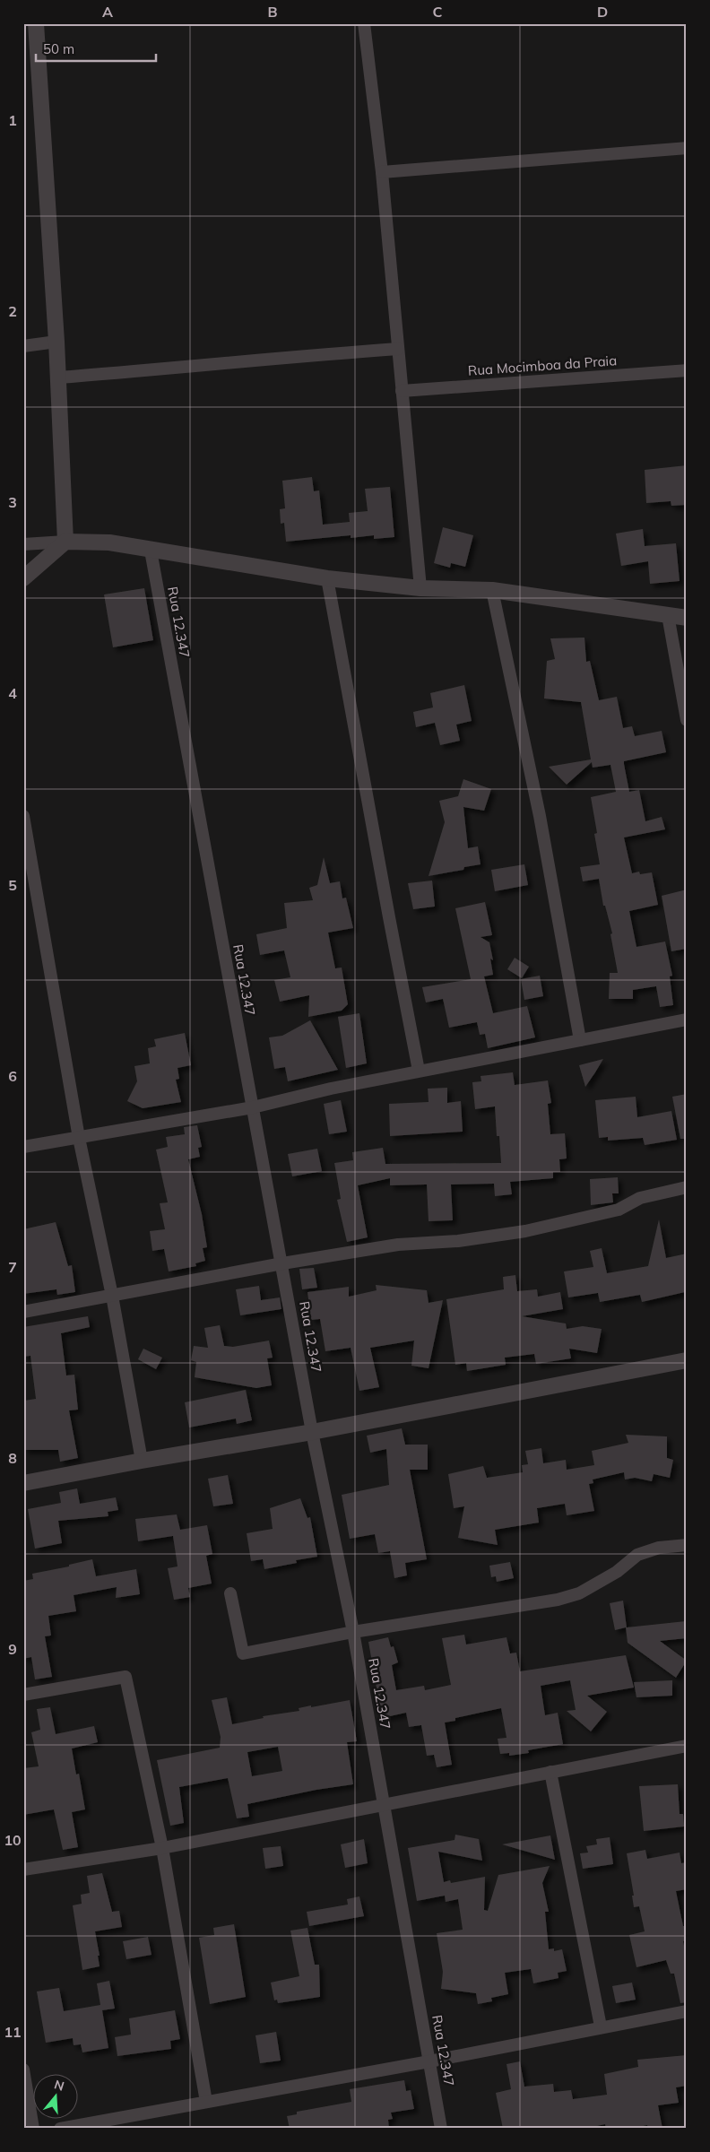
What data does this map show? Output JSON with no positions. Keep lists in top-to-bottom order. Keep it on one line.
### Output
{"streets":{"street":["Rua Mocimboa da Praia","Rua 12.347"]},"scale_bar":"50 m","north":"top","grid":{"columns":["A","B","C","D"],"rows":["1","2","3","4","5","6","7","8","9","10","11"]}}
